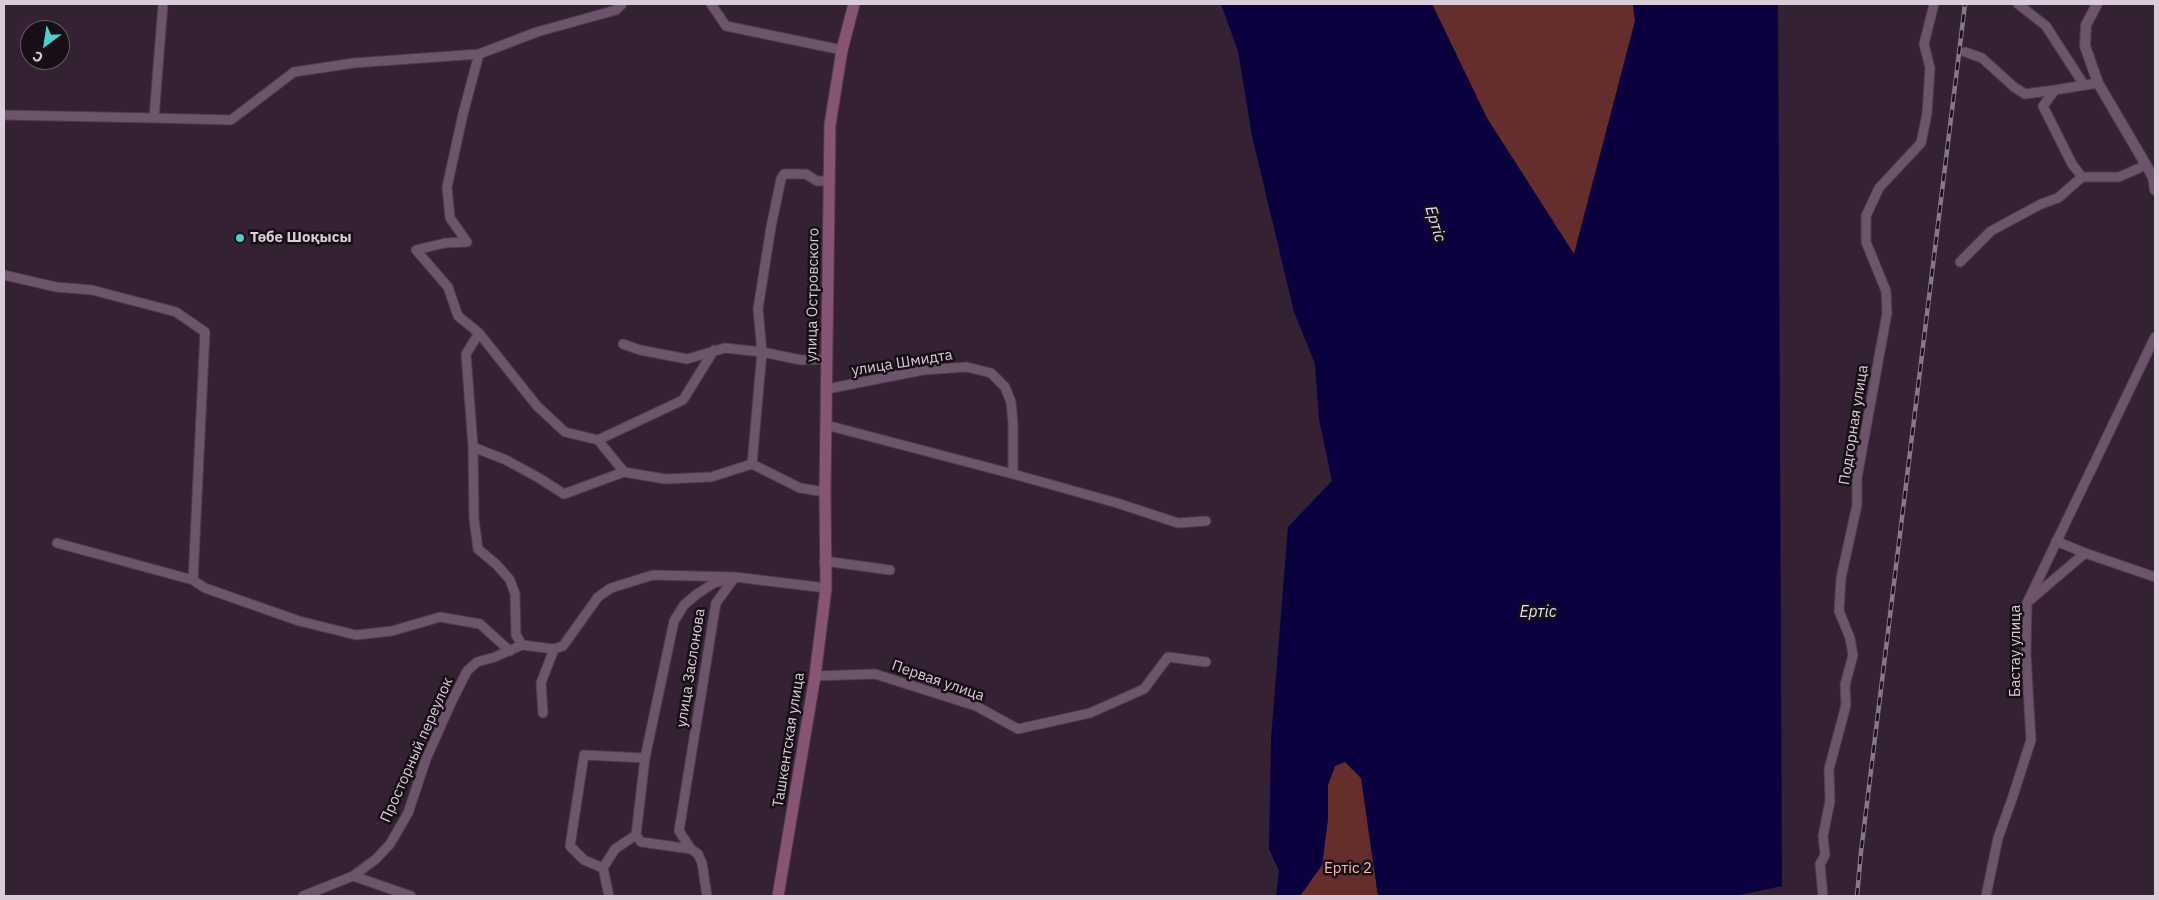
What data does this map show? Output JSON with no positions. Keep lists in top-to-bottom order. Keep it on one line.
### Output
{"streets":{"main road":["улица Островского","Ташкентская улица"],"street":["улица Шмидта","Подгорная улица","Бастау улица","улица Заслонова","Первая улица","Просторный переулок"]},"crossings":[["улица Островского","улица Шмидта"],["улица Островского","Ташкентская улица"],["Первая улица","Ташкентская улица"]],"water":["Ертіс"],"parks":["Ертіс 2"],"places":["Төбе Шоқысы"],"north":"bottom left"}
